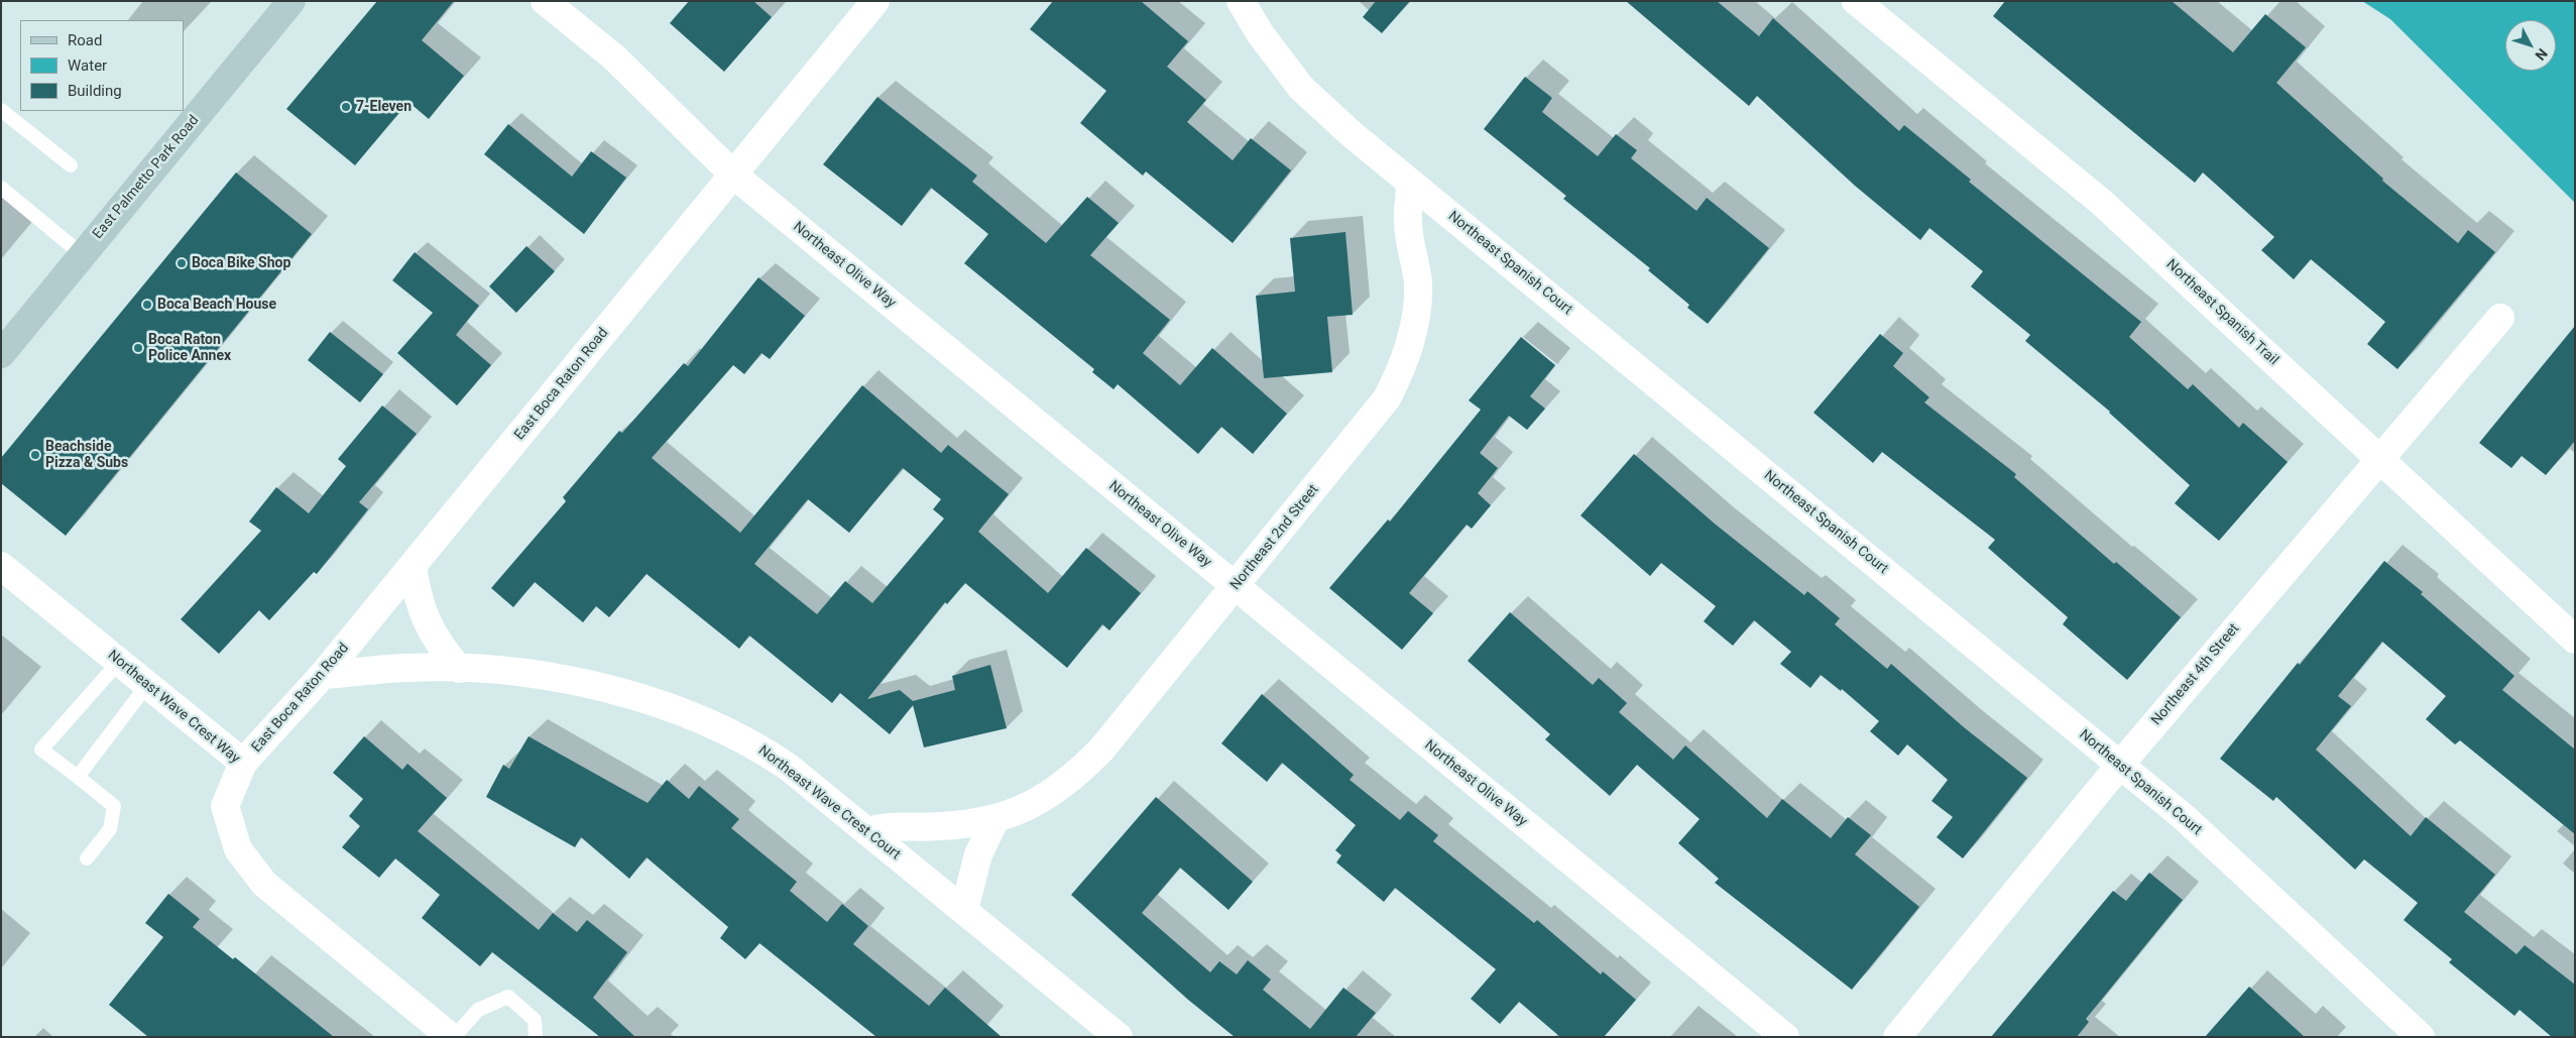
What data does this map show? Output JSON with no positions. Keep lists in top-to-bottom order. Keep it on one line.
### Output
{"streets":{"main road":["East Palmetto Park Road"],"street":["Northeast Spanish Court","Northeast Olive Way","Northeast Spanish Trail","East Boca Raton Road","Northeast 2nd Street","Northeast 4th Street","Northeast Wave Crest Way","Northeast Wave Crest Court"]},"crossings":[["Northeast Spanish Court","Northeast 2nd Street"],["Northeast Spanish Court","Northeast 4th Street"],["Northeast Olive Way","East Boca Raton Road"],["Northeast Olive Way","Northeast 2nd Street"],["Northeast Spanish Trail","Northeast 4th Street"],["East Boca Raton Road","Northeast Wave Crest Way"],["East Boca Raton Road","Northeast Wave Crest Court"],["Northeast 2nd Street","Northeast Wave Crest Court"]],"places":["7-Eleven","Boca Bike Shop","Boca Beach House","Boca Raton Police Annex","Beachside Pizza & Subs"],"legend":["Road","Water","Building"],"north":"bottom right"}
